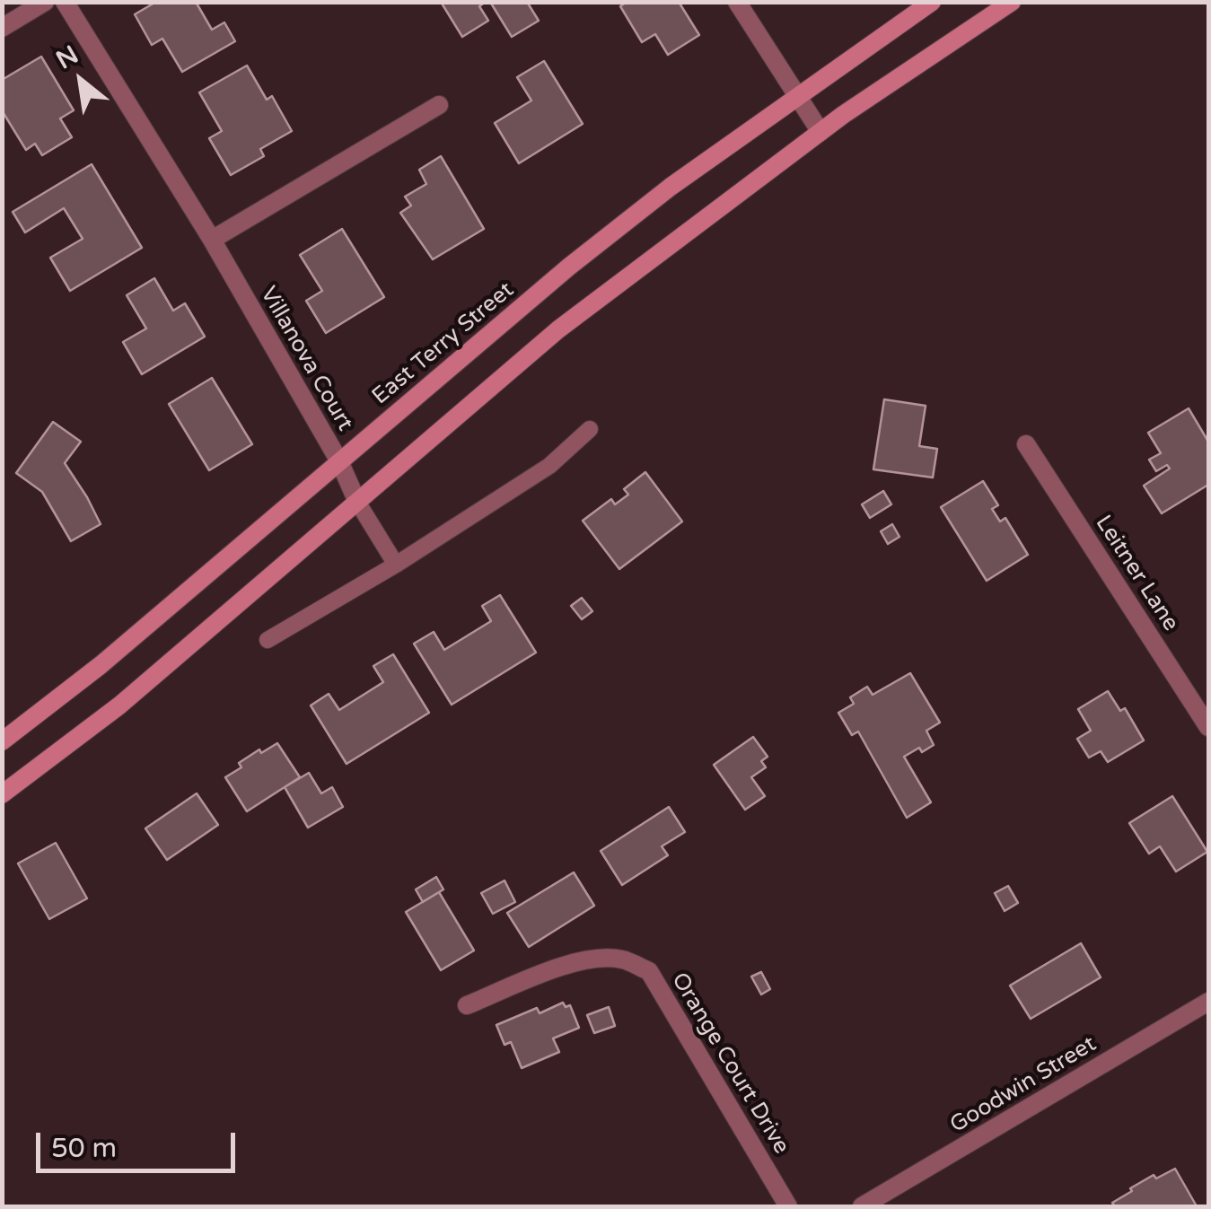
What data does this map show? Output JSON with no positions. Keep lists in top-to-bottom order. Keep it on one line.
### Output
{"streets":{"street":["East Terry Street","Villanova Court","Leitner Lane","Orange Court Drive","Goodwin Street"]},"crossings":[["East Terry Street","Villanova Court"]],"scale_bar":"50 m","north":"top left"}
